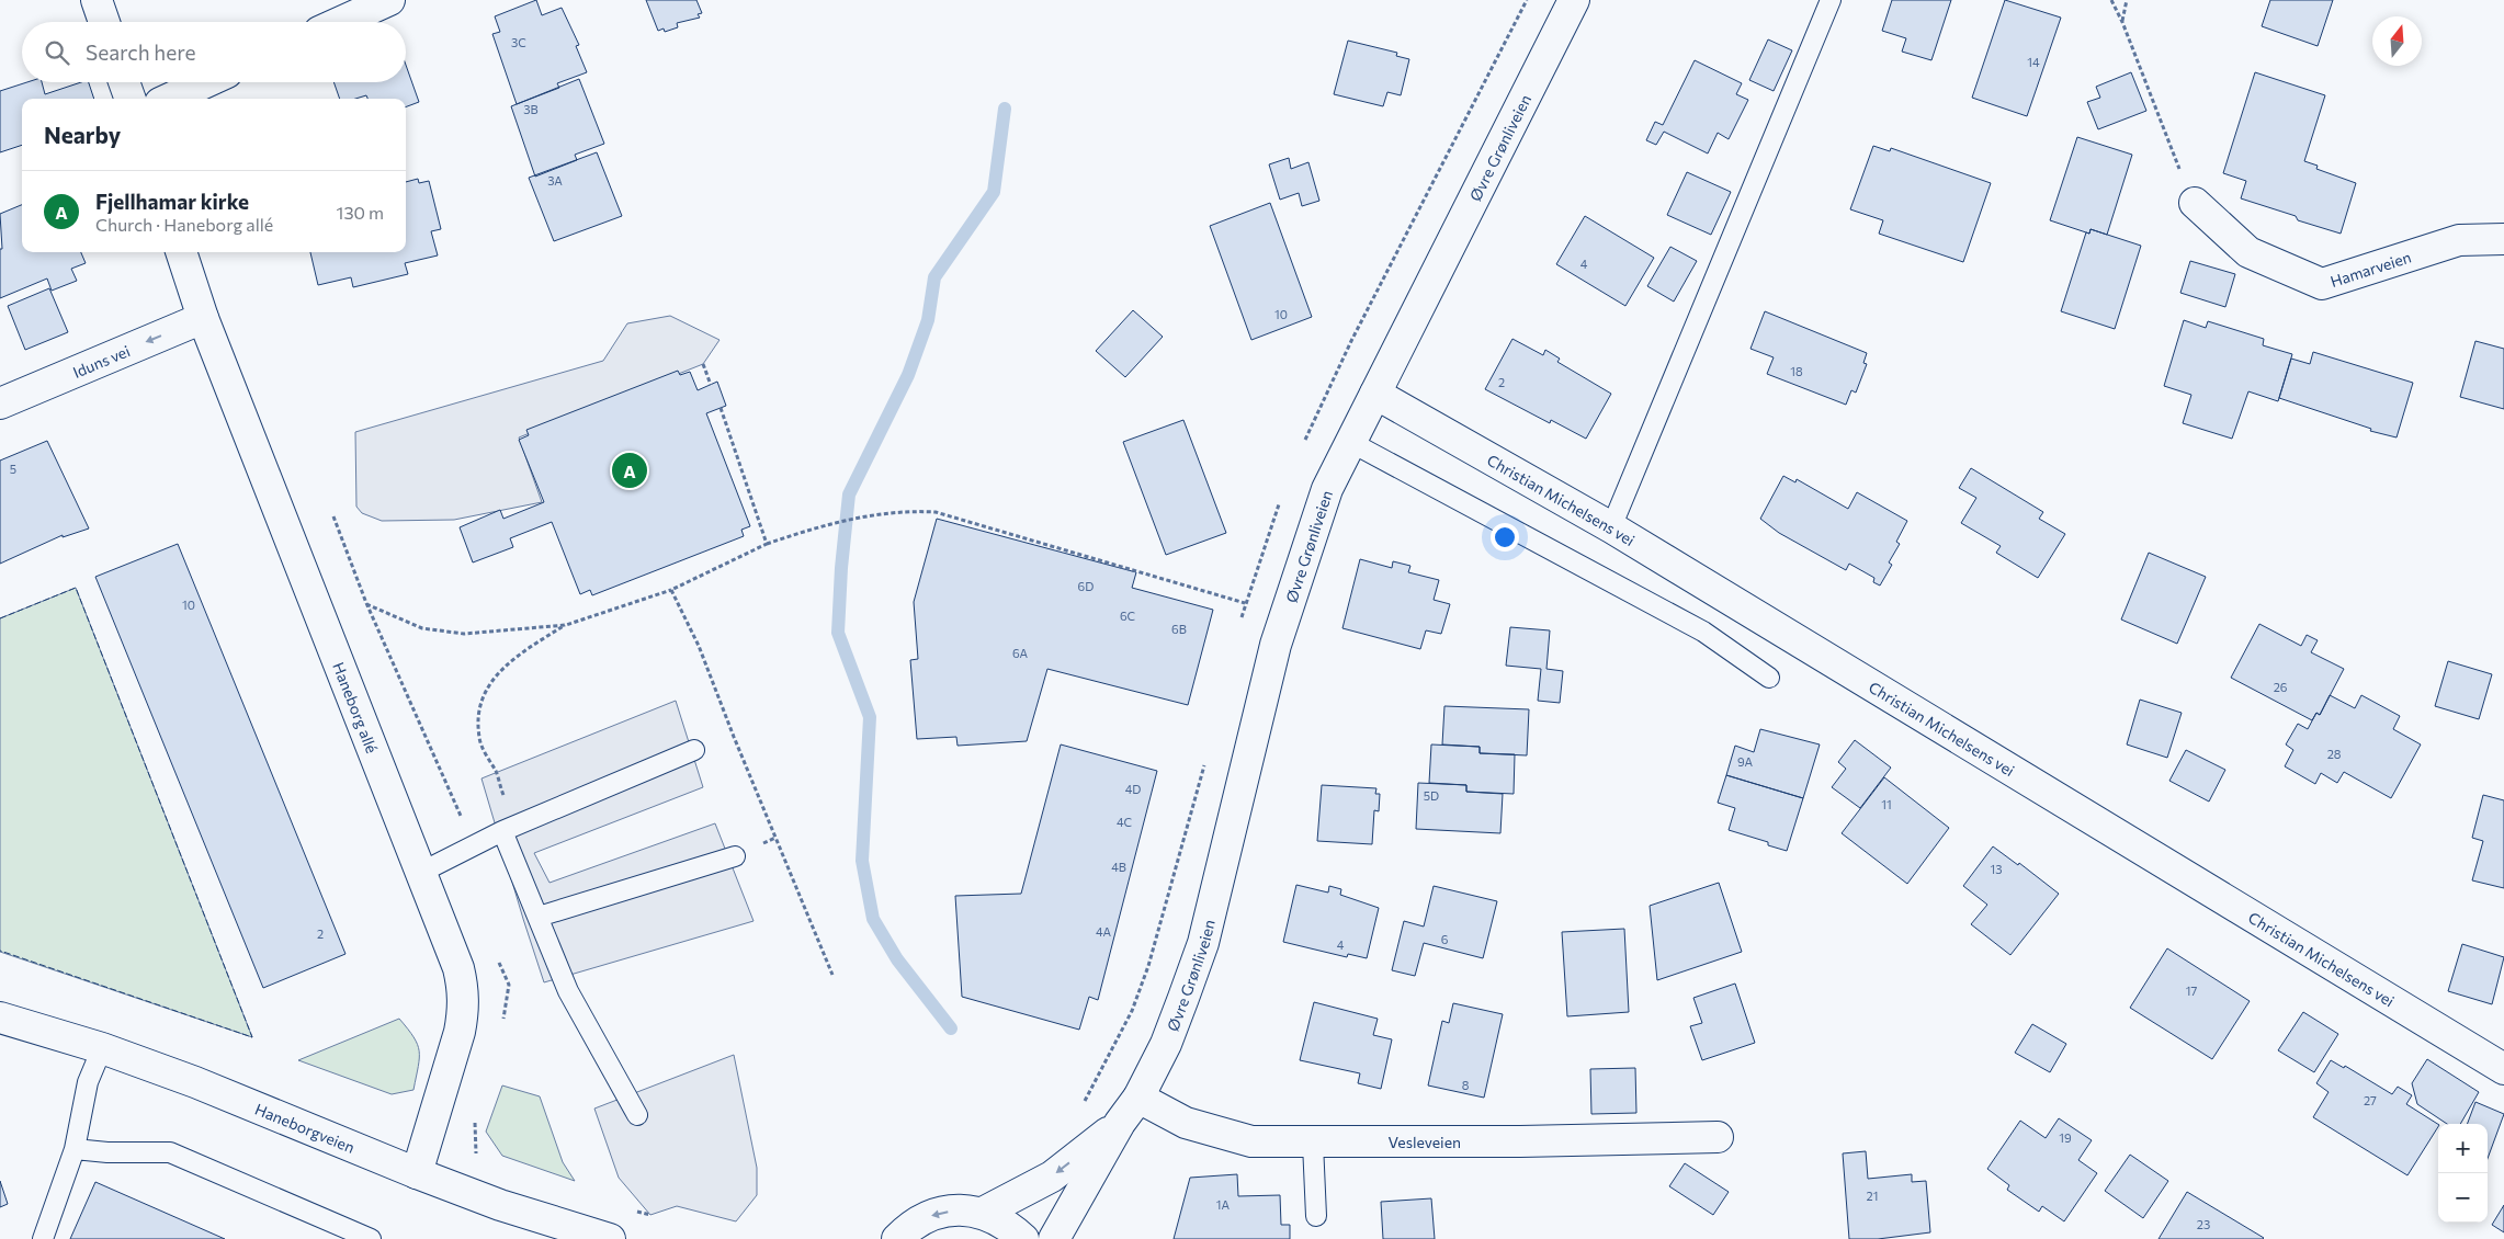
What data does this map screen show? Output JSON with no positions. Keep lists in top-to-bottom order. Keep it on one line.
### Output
{"streets":{"street":["Øvre Grønliveien","Hamarveien","Iduns vei","Christian Michelsens vei","Haneborg allé","Haneborgveien","Vesleveien"]},"crossings":[["Øvre Grønliveien","Christian Michelsens vei"],["Øvre Grønliveien","Vesleveien"],["Iduns vei","Haneborg allé"],["Haneborg allé","Haneborgveien"]],"one_way":["Iduns vei"],"house_numbers":["3C","14","3B","3A","4","10","18","2","5","6D","10","6C","6B","6A","26","28","9A","4D","5D","11","4C","4B","13","4A","2","6","4","17","8","27","19","21","1A","23"],"north":"top","page":{"search":"Search here","heading":"Nearby","list":[{"mark":"A","name":"Fjellhamar kirke","note":"Church · Haneborg allé","value":"130 m"}],"pins":"A","map_buttons":["+","−"]}}
